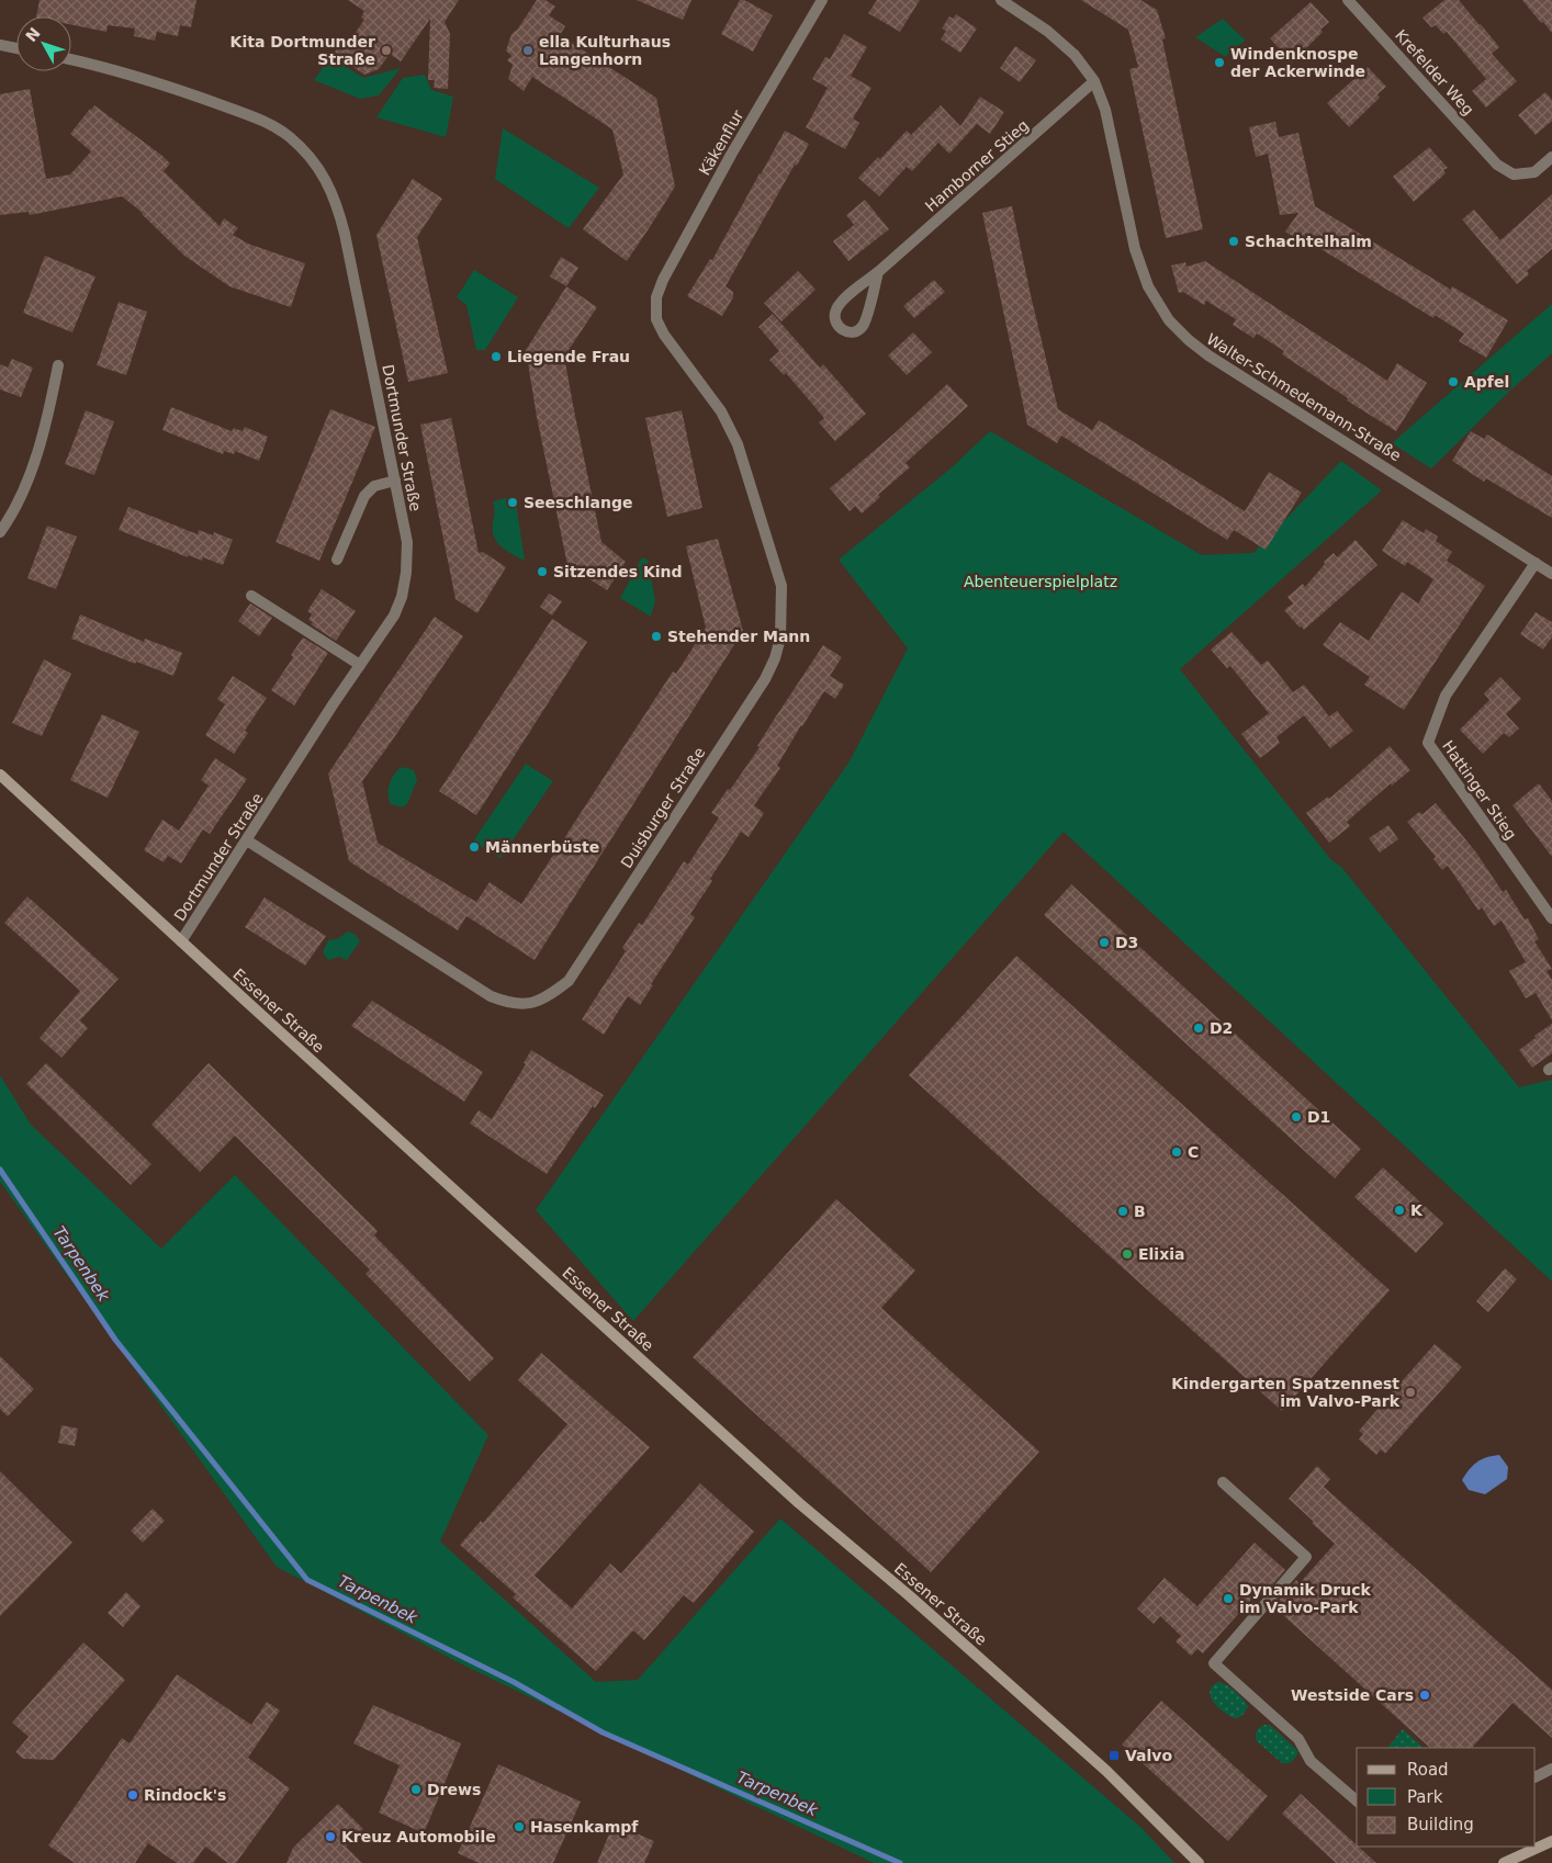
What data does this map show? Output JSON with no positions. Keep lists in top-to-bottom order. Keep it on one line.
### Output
{"streets":{"street":["Krefelder Weg","Käkenflur","Hamborner Stieg","Walter-Schmedemann-Straße","Dortmunder Straße","Hattinger Stieg","Duisburger Straße","Essener Straße"]},"crossings":[["Käkenflur","Duisburger Straße"],["Hamborner Stieg","Walter-Schmedemann-Straße"],["Walter-Schmedemann-Straße","Hattinger Stieg"],["Dortmunder Straße","Duisburger Straße"],["Dortmunder Straße","Essener Straße"]],"water":["Tarpenbek"],"parks":["Abenteuerspielplatz"],"places":{"other":["Kita Dortmunder Straße","ella Kulturhaus Langenhorn","Windenknospe der Ackerwinde","Schachtelhalm","Liegende Frau","Apfel","Seeschlange","Sitzendes Kind","Stehender Mann","Männerbüste","D3","D2","D1","C","K","B","Elixia","Kindergarten Spatzennest im Valvo-Park","Dynamik Druck im Valvo-Park","Westside Cars","Drews","Rindock's","Hasenkampf","Kreuz Automobile"],"transit":["Valvo"]},"legend":["Road","Park","Building"],"north":"top left"}
